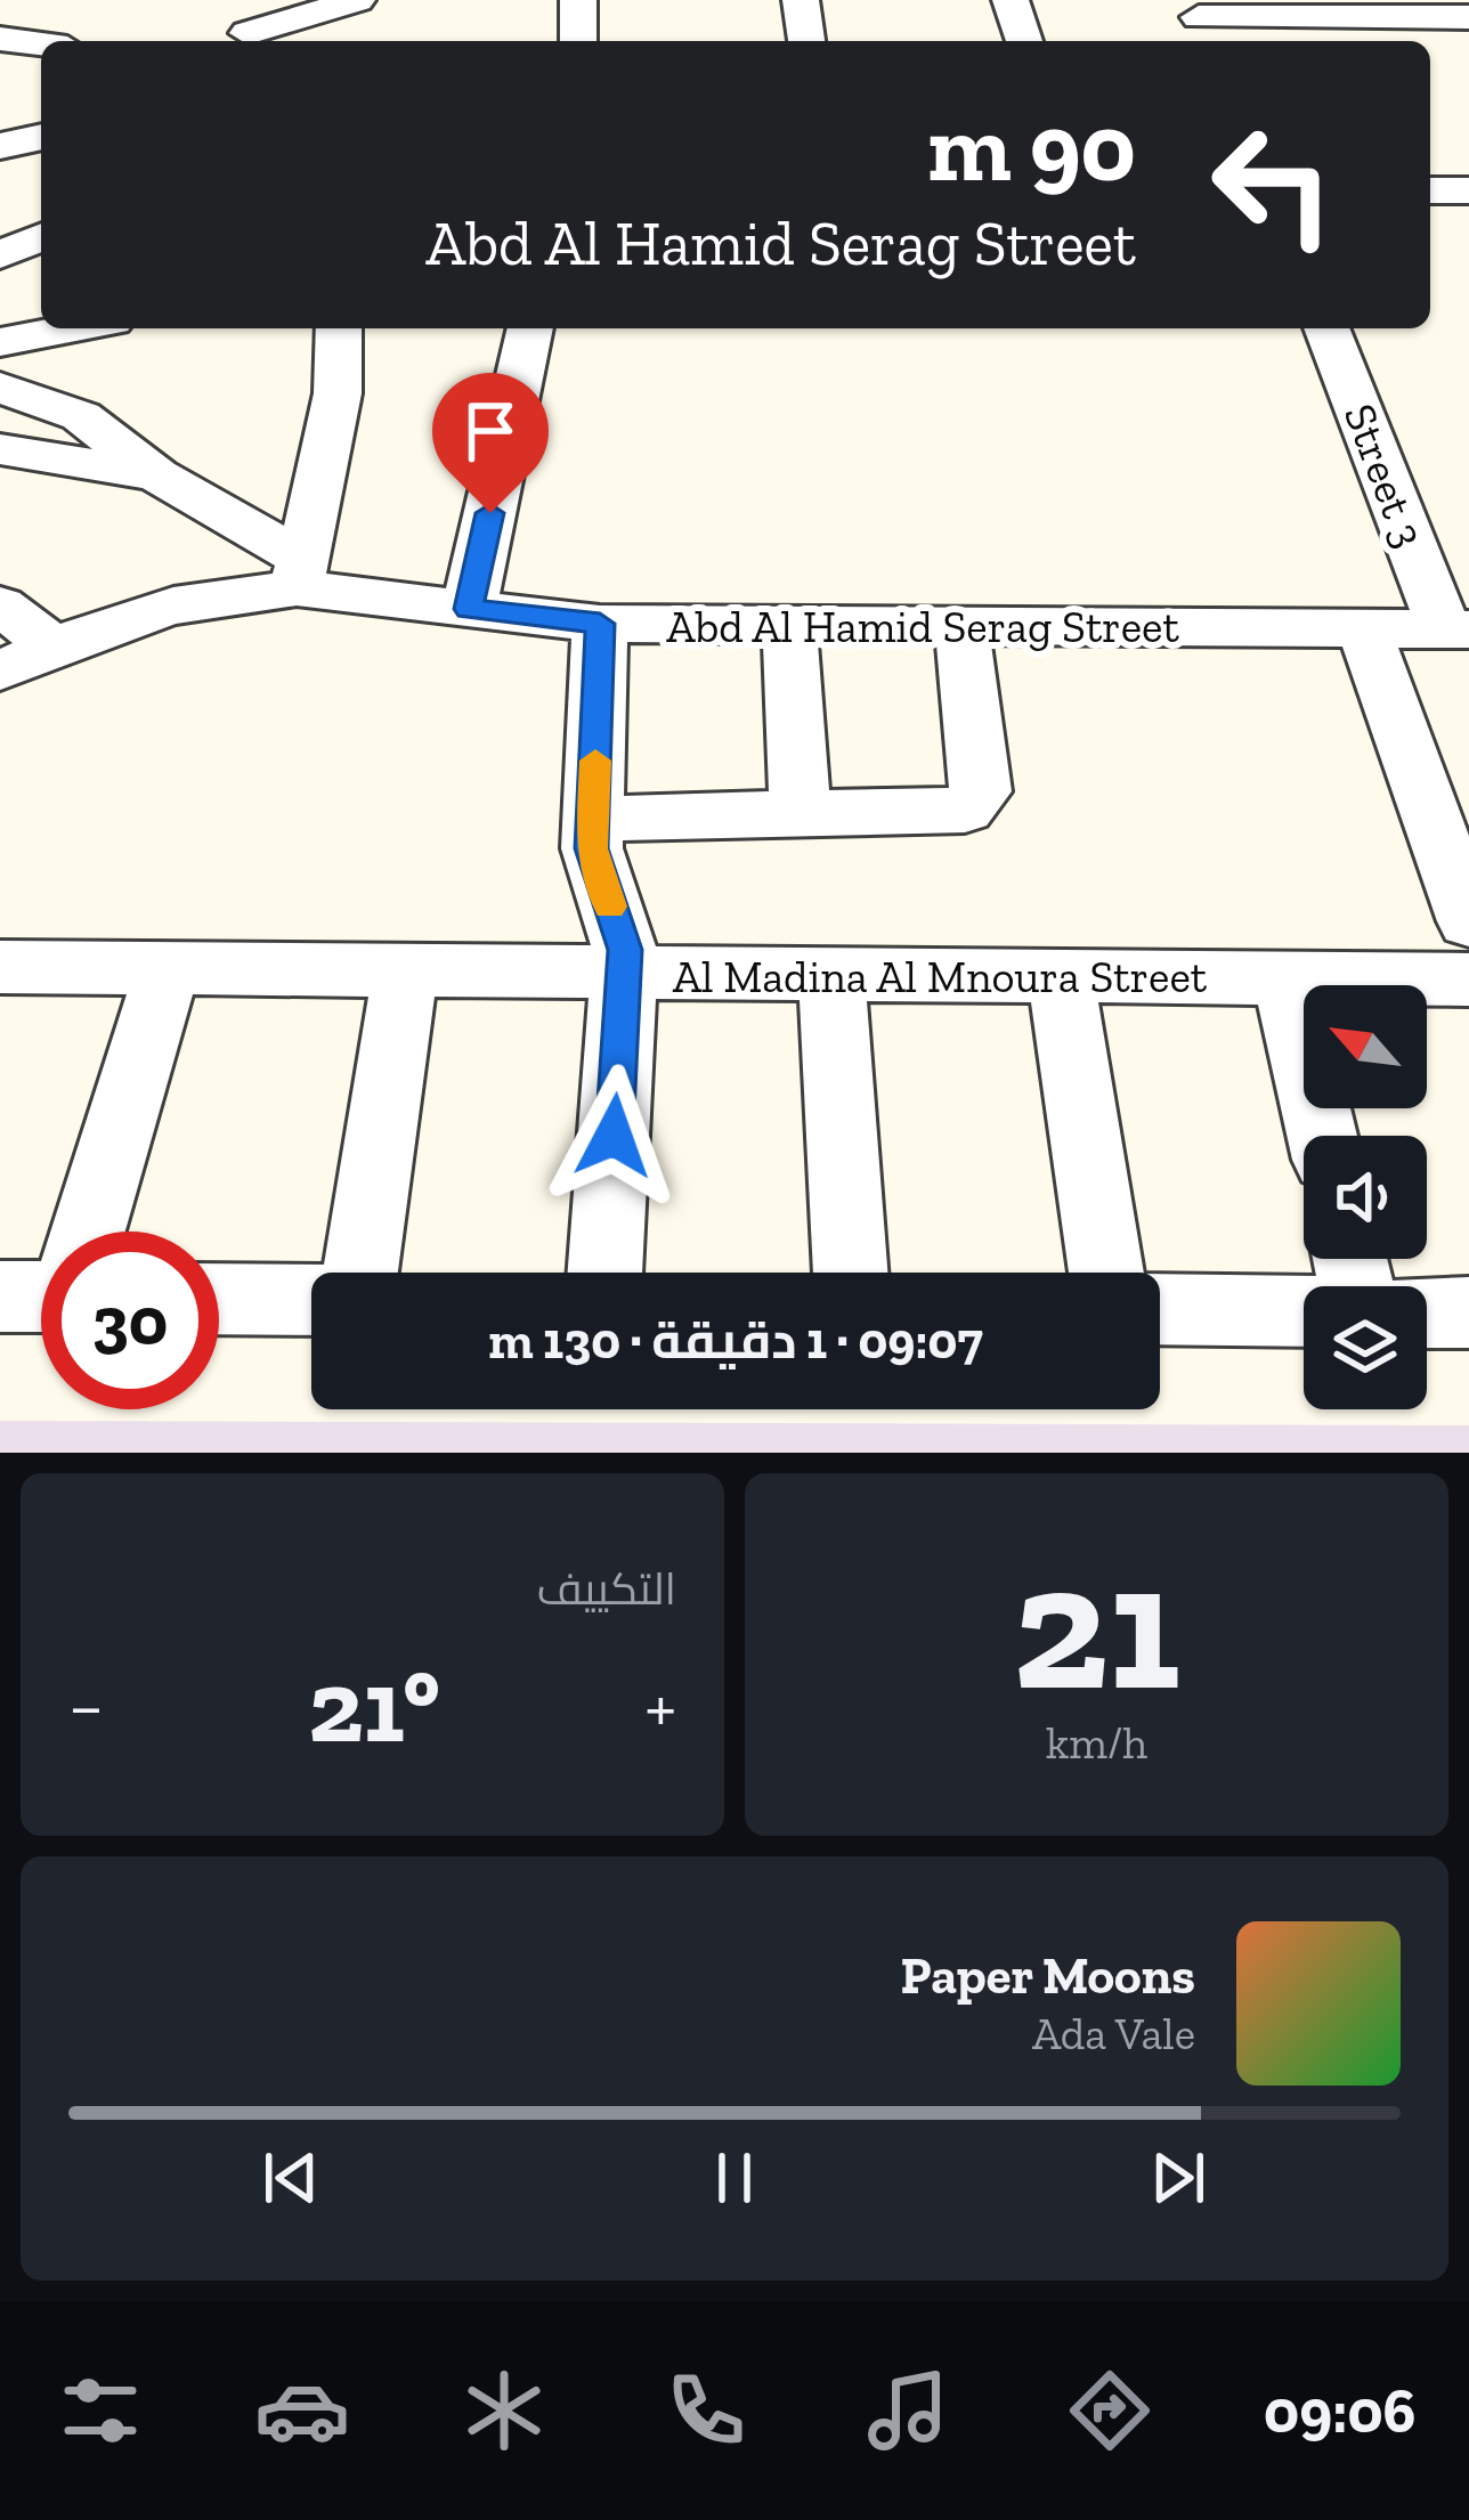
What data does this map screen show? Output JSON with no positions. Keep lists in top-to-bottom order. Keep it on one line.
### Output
{"streets":{"street":["Street 3","Abd Al Hamid Serag Street","Al Madina Al Mnoura Street"]},"crossings":[["Street 3","Abd Al Hamid Serag Street"]],"north":"top left","page":{"turn":["90 m","Abd Al Hamid Serag Street"],"limit":"30","trip":"09:07 · 1 دقيقة · 130 m","tile":[["21","km/h"],"التكييف"],"heat":["−","21°","+"],"song":["Paper Moons","Ada Vale"],"tabs":"09:06"}}
